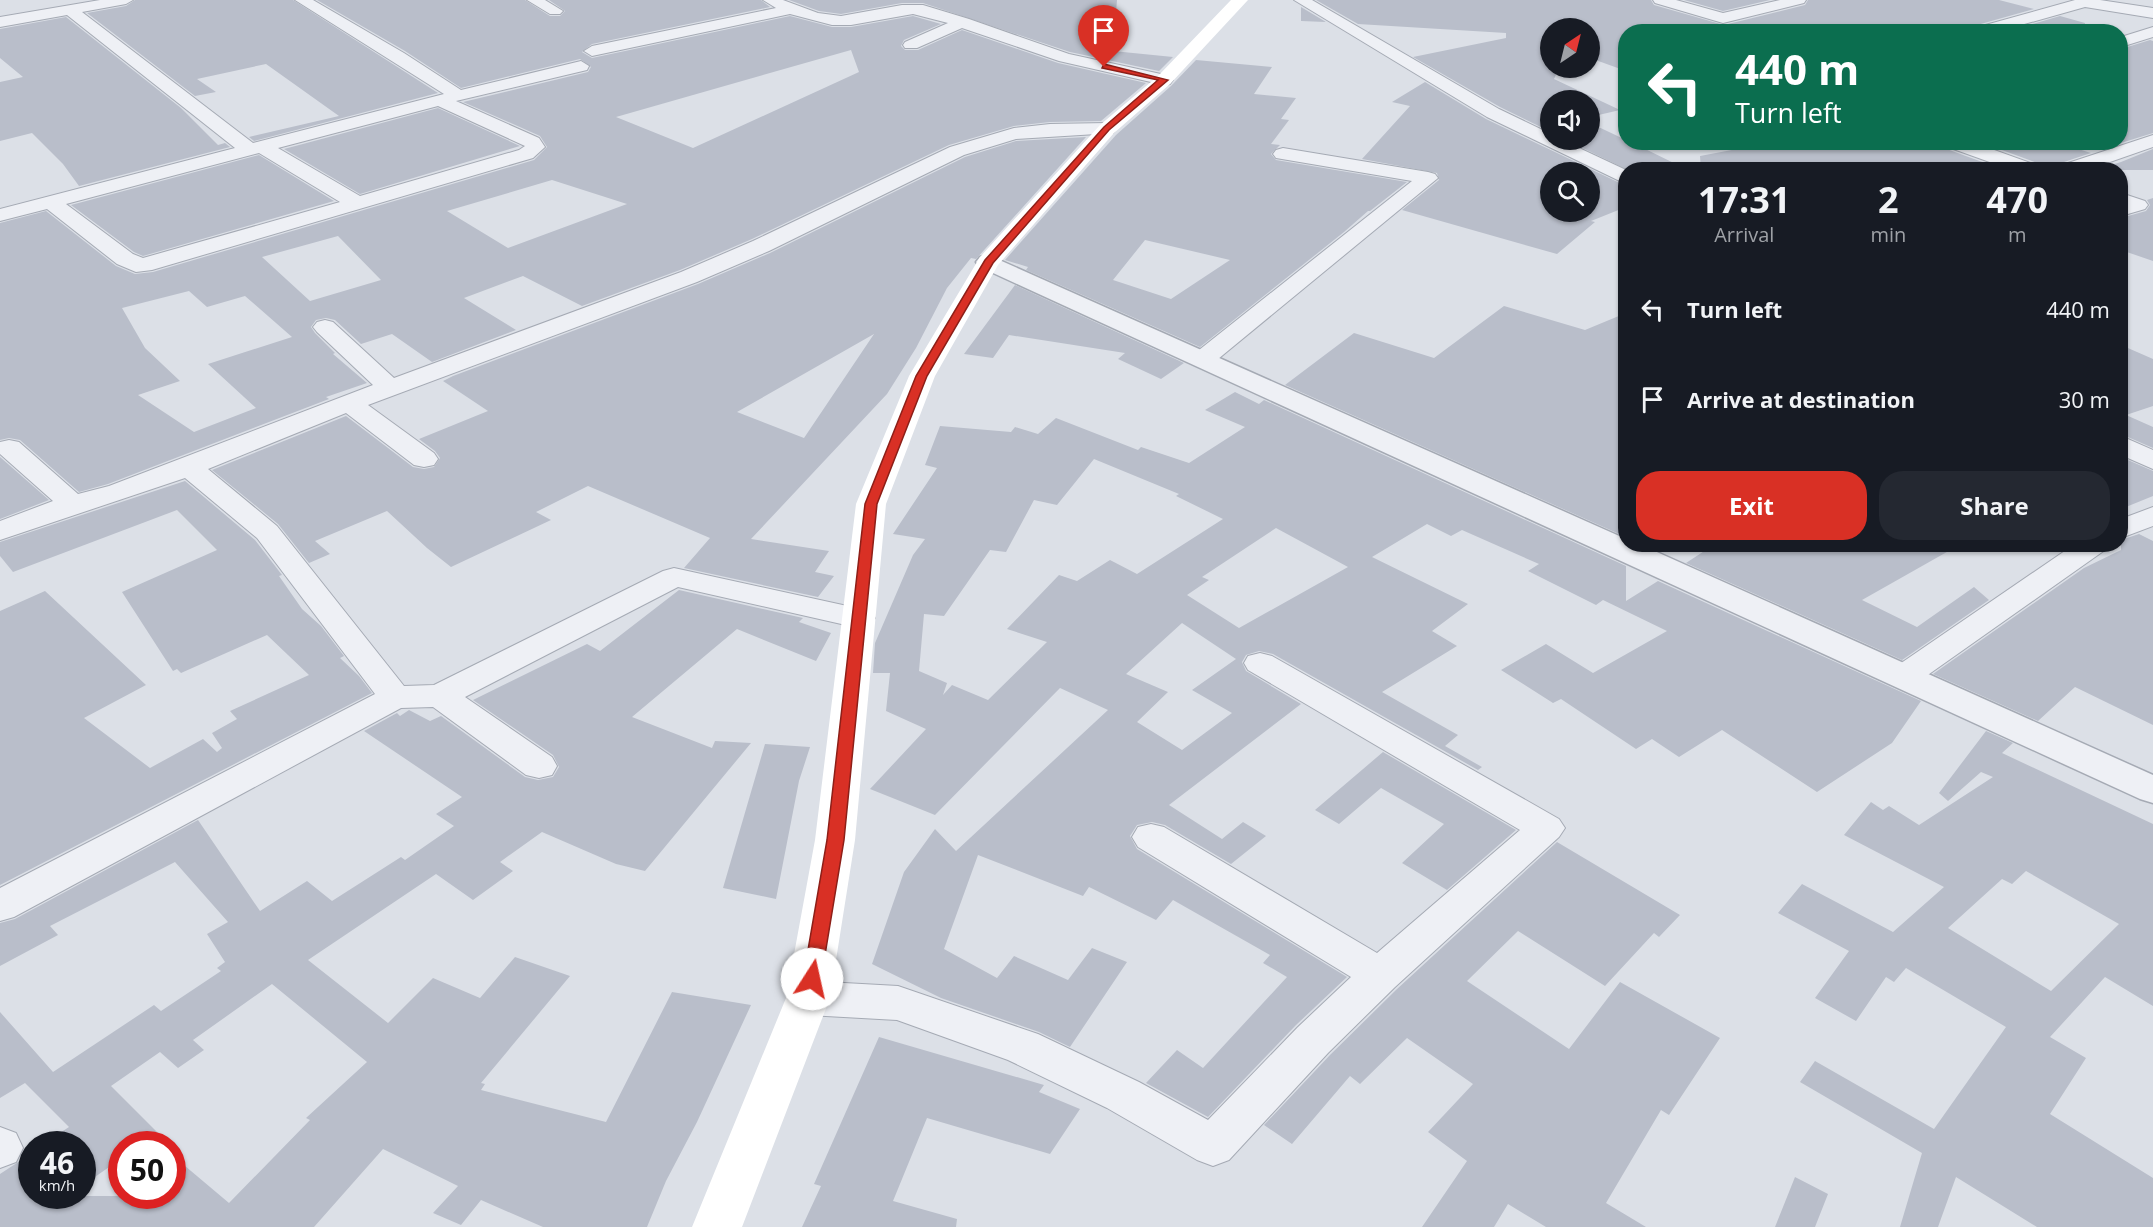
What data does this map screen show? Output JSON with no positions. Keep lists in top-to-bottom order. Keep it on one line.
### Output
{"north":"top right","page":{"turn":["440 m","Turn left"],"eta":["17:31","Arrival","2","min","470","m"],"list":[{"name":"Turn left","value":"440 m"},{"name":"Arrive at destination","value":"30 m"}],"buttons":["Exit","Share"],"speed":"46 km/h","limit":"50"}}
